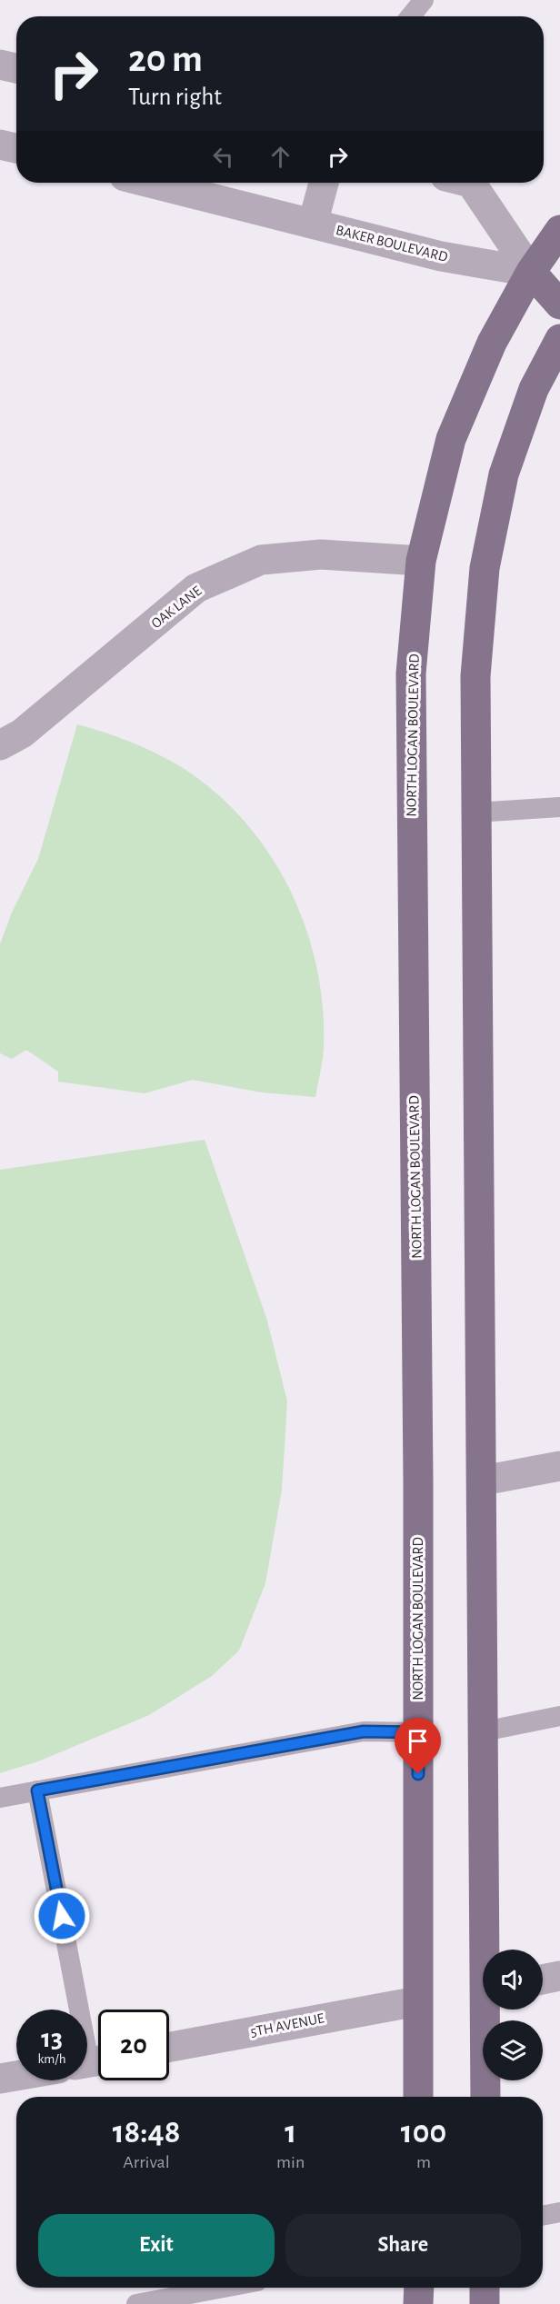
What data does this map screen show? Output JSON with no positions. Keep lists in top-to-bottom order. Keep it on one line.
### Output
{"streets":{"main road":["NORTH LOGAN BOULEVARD"],"street":["BAKER BOULEVARD","OAK LANE","5TH AVENUE"]},"crossings":[["BAKER BOULEVARD","NORTH LOGAN BOULEVARD"],["OAK LANE","NORTH LOGAN BOULEVARD"],["NORTH LOGAN BOULEVARD","5TH AVENUE"]],"page":{"turn":["20 m","Turn right"],"speed":"13 km/h","limit":"20","eta":["18:48","Arrival","1","min","100","m"],"buttons":["Exit","Share"]}}
